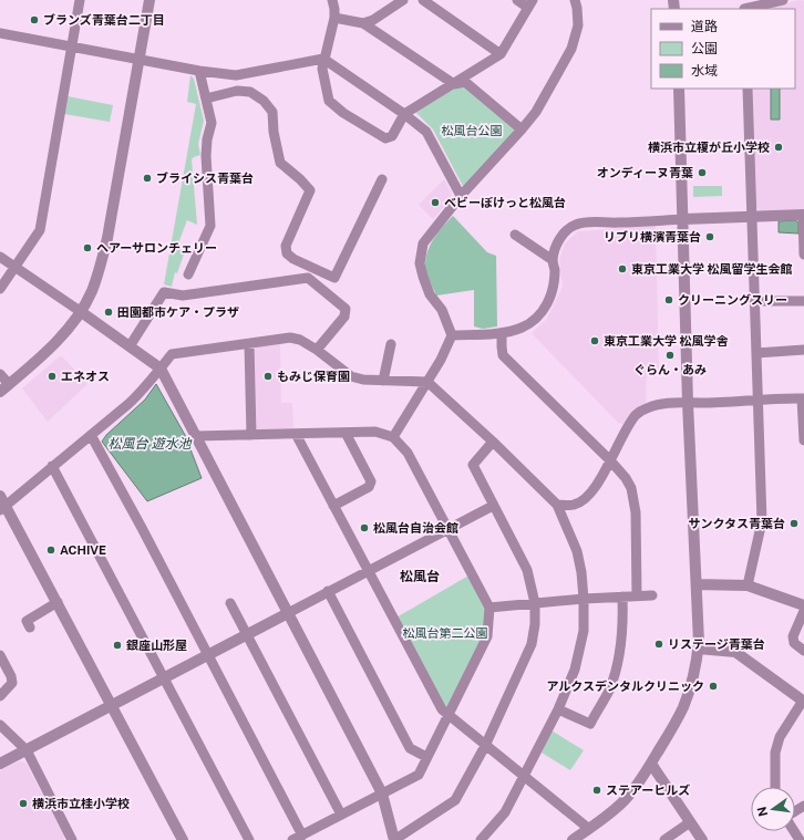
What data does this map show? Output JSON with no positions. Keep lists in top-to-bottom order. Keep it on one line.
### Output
{"districts":["松風台"],"water":["松風台 遊水池"],"parks":["松風台公園","松風台第二公園"],"places":["ブランズ青葉台二丁目","横浜市立榎が丘小学校","オンディーヌ青葉","ブライシス青葉台","ベビーぽけっと松風台","リブリ横濱青葉台","ヘアーサロンチェリー","東京工業大学 松風留学生会館","クリーニングスリー","田園都市ケア・プラザ","東京工業大学 松風学舎","ぐらん・あみ","エネオス","もみじ保育園","サンクタス青葉台","松風台自治会館","ACHIVE","リステージ青葉台","銀座山形屋","アルクスデンタルクリニック","ステアーヒルズ","横浜市立桂小学校"],"legend":["道路","公園","水域"],"north":"left"}
